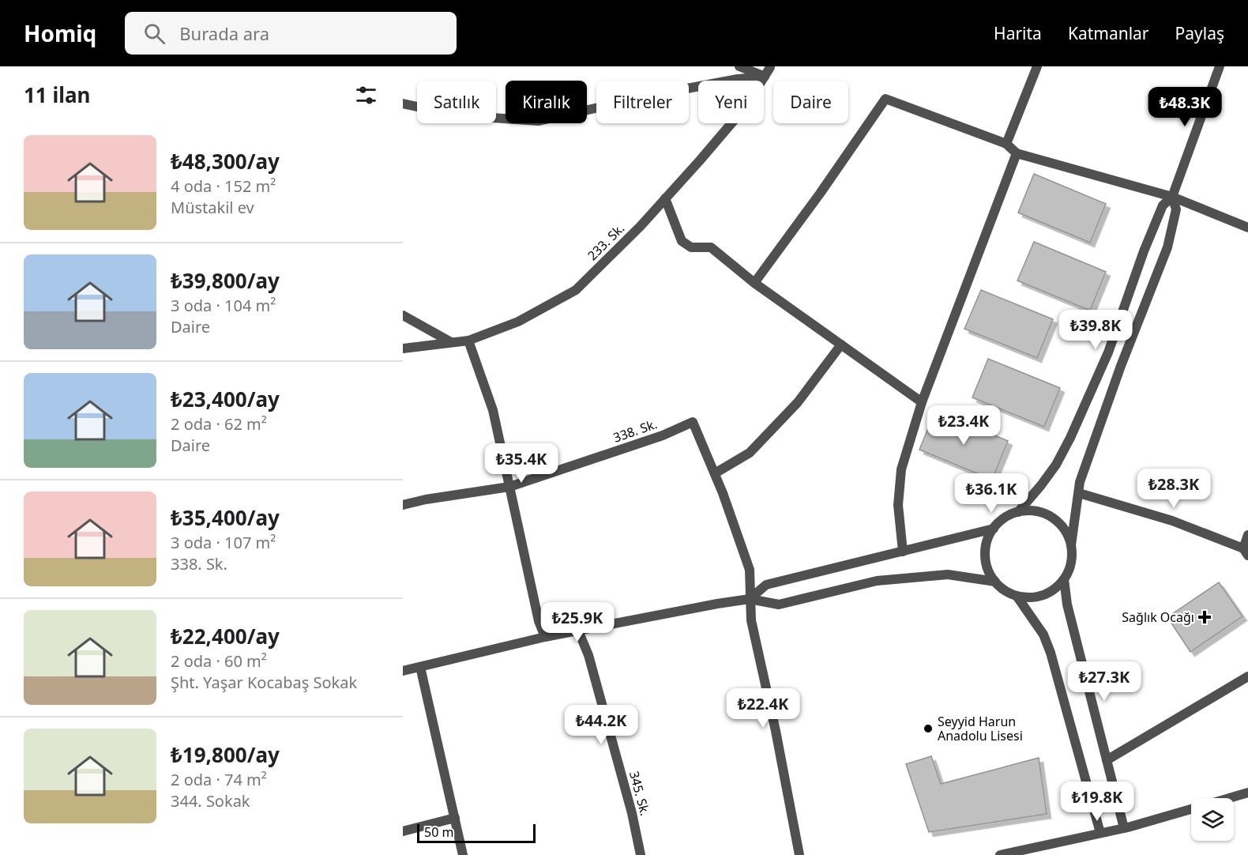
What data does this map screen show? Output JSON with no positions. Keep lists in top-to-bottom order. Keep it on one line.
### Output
{"streets":{"street":["233. Sk.","338. Sk.","345. Sk."]},"places":{"health":["Sağlık Ocağı"],"other":["Seyyid Harun Anadolu Lisesi"]},"scale_bar":"50 m","page":{"header":"Homiq","search":"Burada ara","nav":["Harita","Katmanlar","Paylaş"],"heading":"11 ilan","chip":["Satılık","Kiralık","Filtreler","Yeni","Daire"],"price":["₺48.3K","₺39.8K","₺23.4K","₺35.4K","₺28.3K","₺36.1K","₺25.9K","₺27.3K","₺22.4K","₺44.2K","₺19.8K"],"list":[{"name":"₺48,300/ay","note":"4 oda · 152 m² · Müstakil ev"},{"name":"₺39,800/ay","note":"3 oda · 104 m² · Daire"},{"name":"₺23,400/ay","note":"2 oda · 62 m² · Daire"},{"name":"₺35,400/ay","note":"3 oda · 107 m² · 338. Sk."},{"name":"₺22,400/ay","note":"2 oda · 60 m² · Şht. Yaşar Kocabaş Sokak"},{"name":"₺19,800/ay","note":"2 oda · 74 m² · 344. Sokak"}],"scale":"50 m"}}
